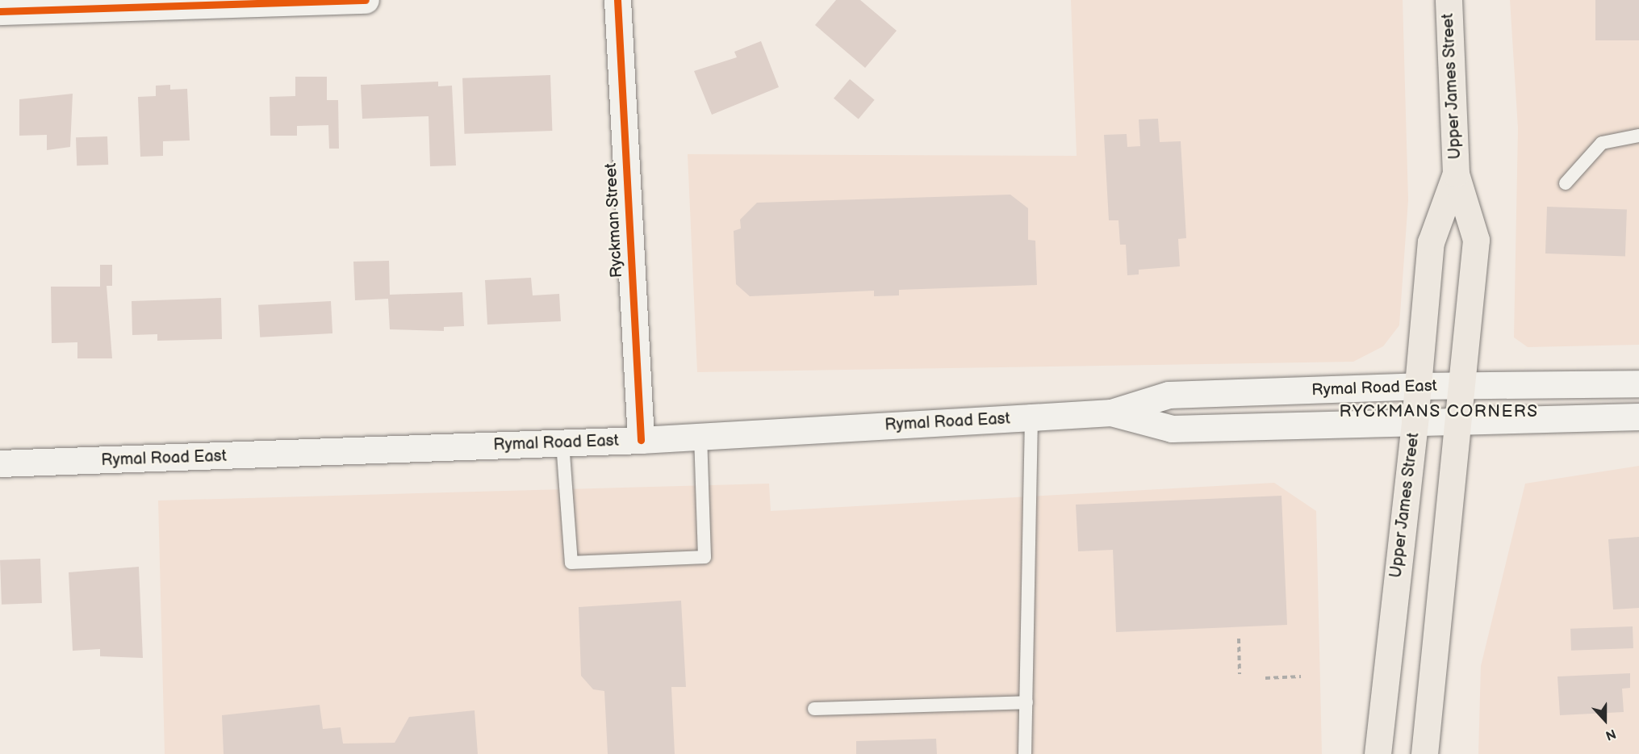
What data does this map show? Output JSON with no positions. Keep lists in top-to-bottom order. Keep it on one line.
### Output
{"streets":{"main road":["Upper James Street","Ryckman Street","Rymal Road East"]},"crossings":[["Upper James Street","Rymal Road East"],["Ryckman Street","Rymal Road East"]],"districts":["RYCKMANS CORNERS"],"north":"bottom"}
